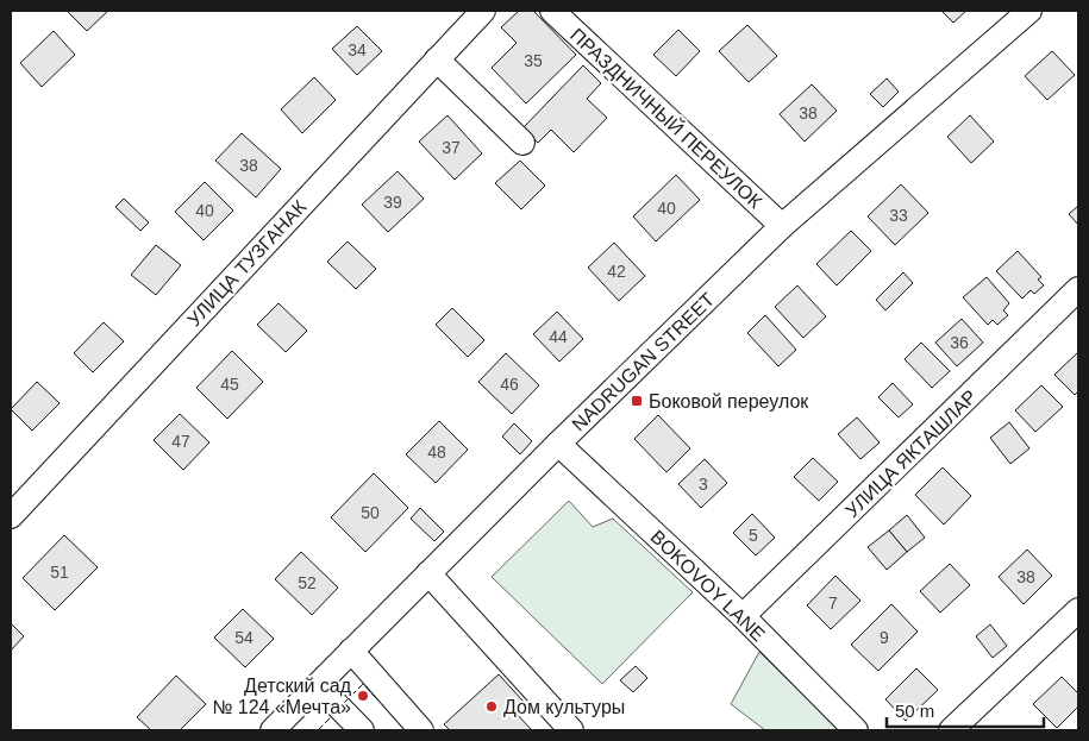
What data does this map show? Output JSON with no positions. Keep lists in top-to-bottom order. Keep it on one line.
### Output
{"streets":{"street":["ПРАЗДНИЧНЫЙ ПЕРЕУЛОК","УЛИЦА ТУЗГАНАК","NADRUGAN STREET","УЛИЦА ЯКТАШЛАР","BOKOVOY LANE"]},"crossings":[["ПРАЗДНИЧНЫЙ ПЕРЕУЛОК","NADRUGAN STREET"],["NADRUGAN STREET","BOKOVOY LANE"],["УЛИЦА ЯКТАШЛАР","BOKOVOY LANE"]],"places":{"transit":["Боковой переулок"],"other":["Детский сад № 124 «Мечта»","Дом культуры"]},"house_numbers":["34","35","38","37","38","39","40","40","33","42","44","36","45","46","47","48","3","50","5","51","38","52","7","54","9"],"scale_bar":"50 m"}
